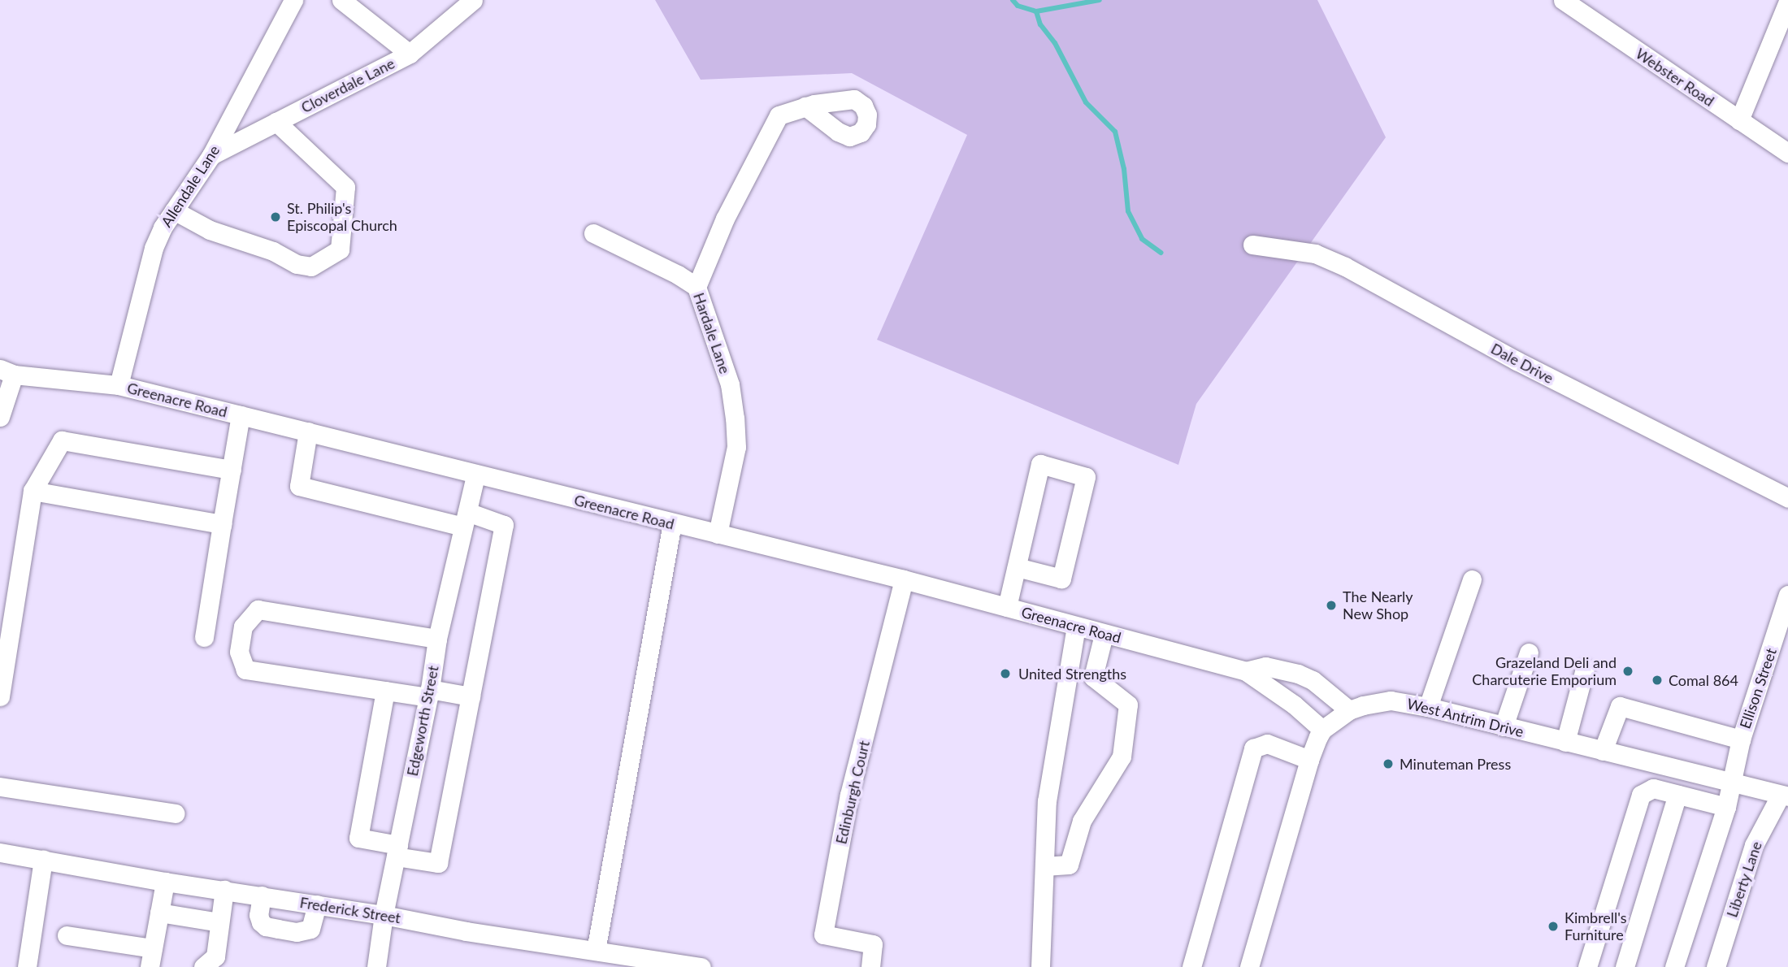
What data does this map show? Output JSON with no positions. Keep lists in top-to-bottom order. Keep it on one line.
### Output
{"streets":{"street":["Webster Road","Cloverdale Lane","Allendale Lane","Hardale Lane","Dale Drive","Greenacre Road","Ellison Street","West Antrim Drive","Edgeworth Street","Edinburgh Court","Liberty Lane","Frederick Street"]},"crossings":[["Cloverdale Lane","Allendale Lane"],["Allendale Lane","Greenacre Road"],["Hardale Lane","Greenacre Road"],["Greenacre Road","West Antrim Drive"],["Greenacre Road","Edgeworth Street"],["Greenacre Road","Edinburgh Court"],["Ellison Street","West Antrim Drive"],["West Antrim Drive","Liberty Lane"],["Edgeworth Street","Frederick Street"]],"places":["St. Philip's Episcopal Church","The Nearly New Shop","Grazeland Deli and Charcuterie Emporium","United Strengths","Comal 864","Minuteman Press","Kimbrell's Furniture"]}
